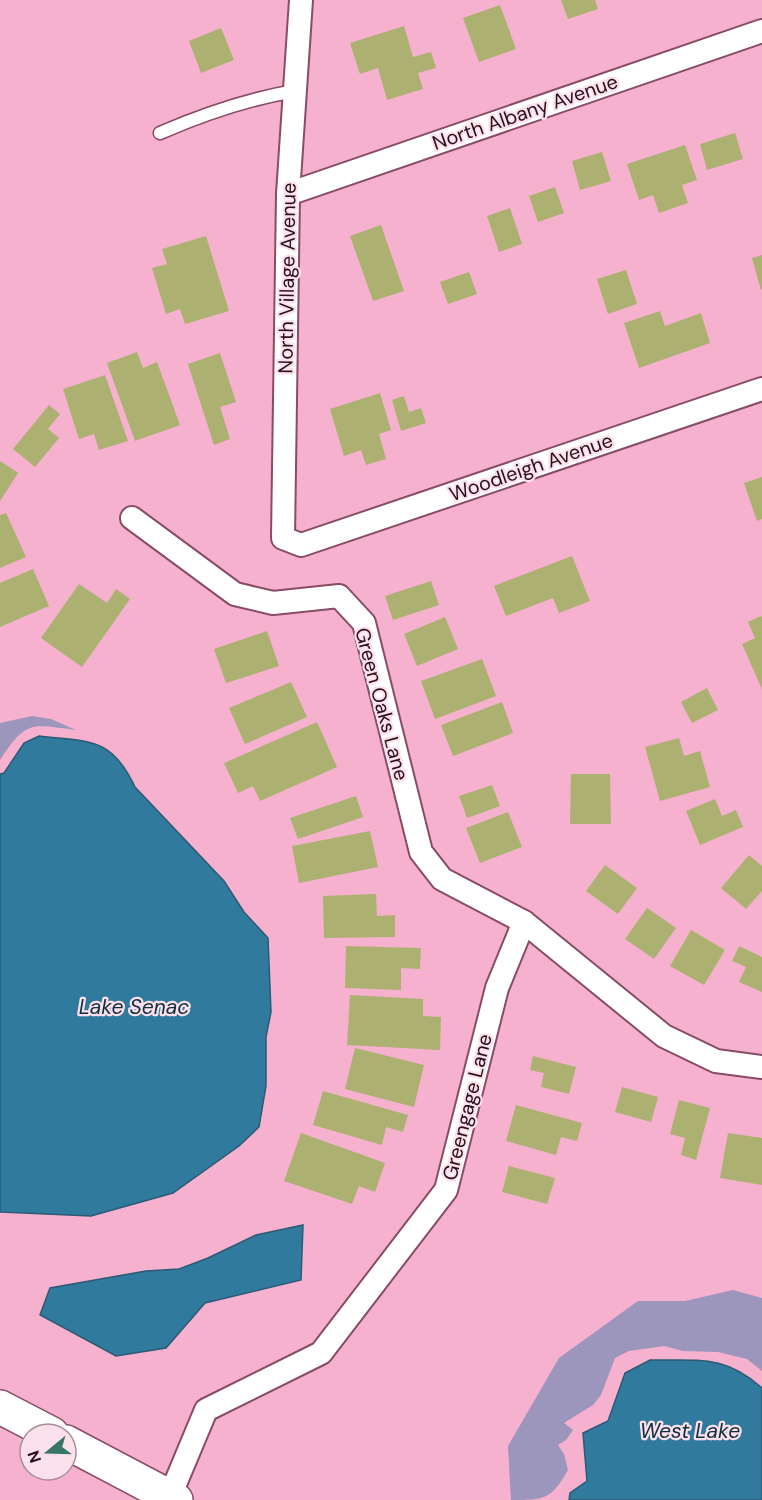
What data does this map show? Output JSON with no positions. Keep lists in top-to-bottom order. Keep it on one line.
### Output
{"streets":{"street":["North Albany Avenue","North Village Avenue","Woodleigh Avenue","Green Oaks Lane","Greengage Lane"]},"crossings":[["North Albany Avenue","North Village Avenue"],["North Village Avenue","Woodleigh Avenue"],["Green Oaks Lane","Greengage Lane"]],"water":["Lake Senac","West Lake"],"north":"left"}
